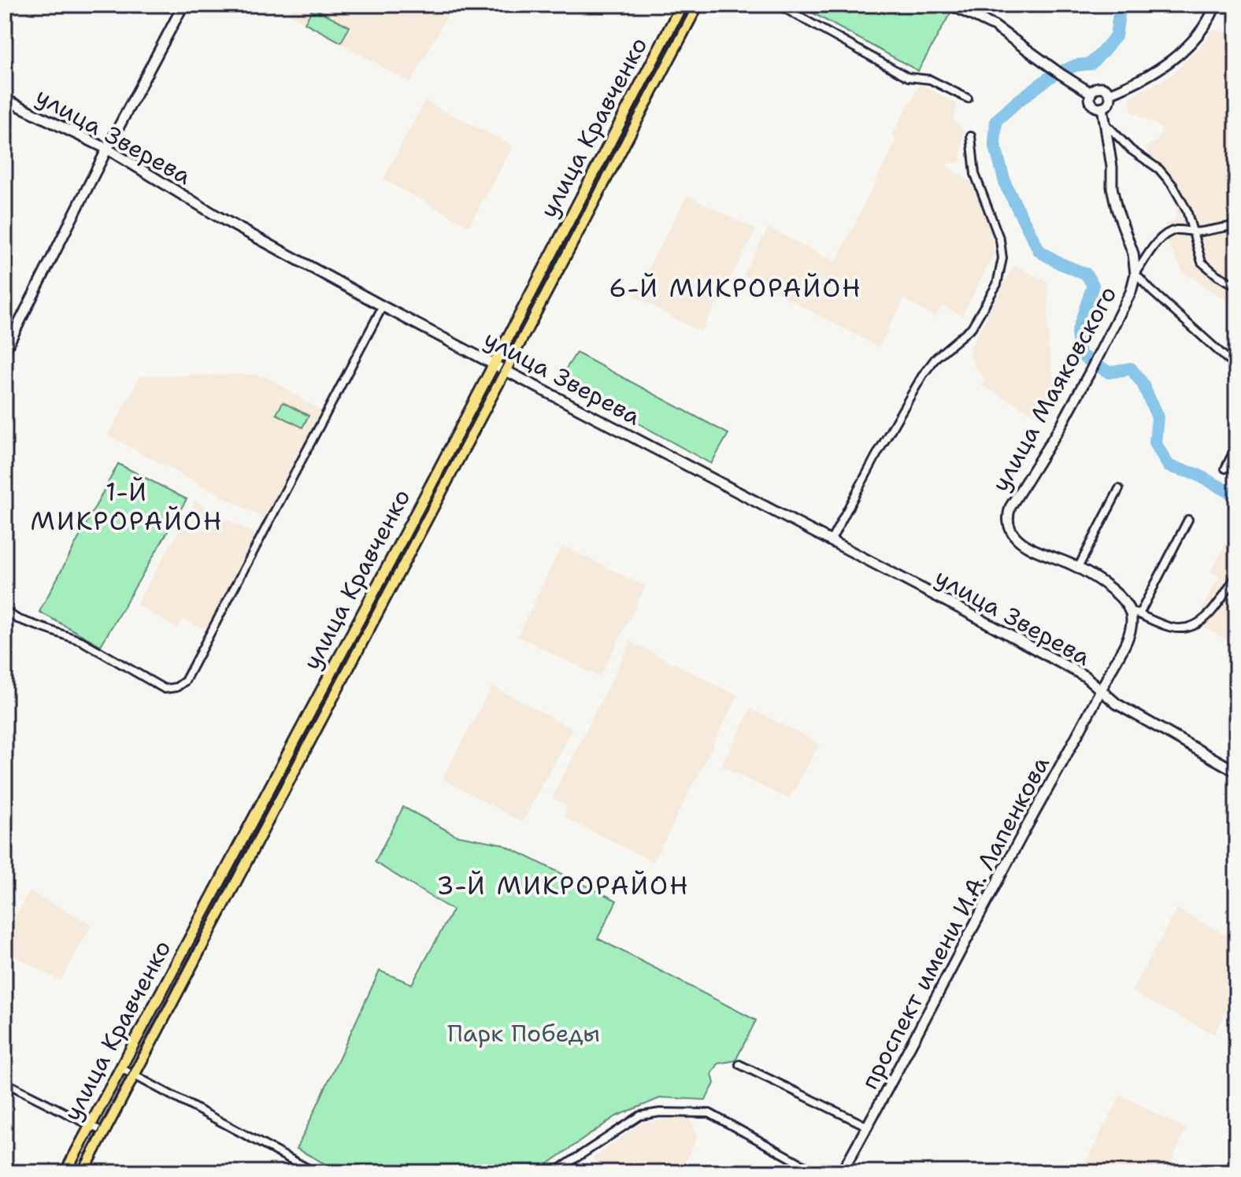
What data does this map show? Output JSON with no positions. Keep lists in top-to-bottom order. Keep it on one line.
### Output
{"streets":{"main road":["улица Кравченко","улица Зверева","улица Маяковского","проспект имени И.А. Лапенкова"]},"crossings":[["улица Кравченко","улица Зверева"],["улица Зверева","проспект имени И.А. Лапенкова"]],"districts":["6-Й МИКРОРАЙОН","1-Й МИКРОРАЙОН","3-Й МИКРОРАЙОН"],"parks":["Парк Победы"]}
